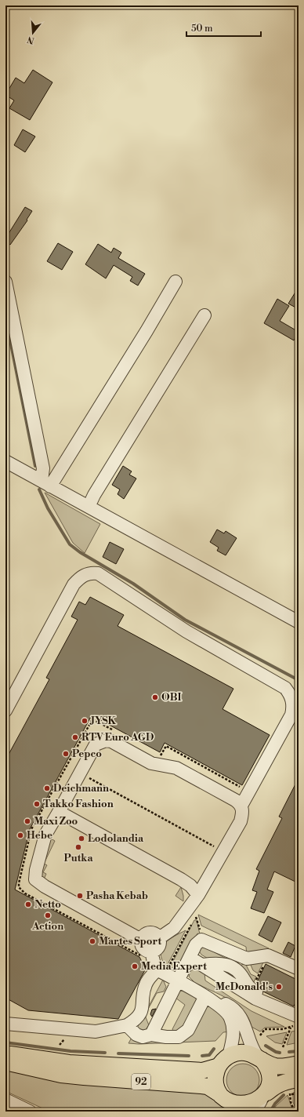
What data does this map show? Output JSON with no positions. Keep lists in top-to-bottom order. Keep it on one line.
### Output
{"streets":{"main road":["92"]},"places":["OBI","JYSK","RTV Euro AGD","Pepco","Deichmann","Takko Fashion","Maxi Zoo","Hebe","Lodolandia","Putka","Pasha Kebab","Netto","Action","Martes Sport","Media Expert","McDonald's"],"scale_bar":"50 m","north":"bottom"}
